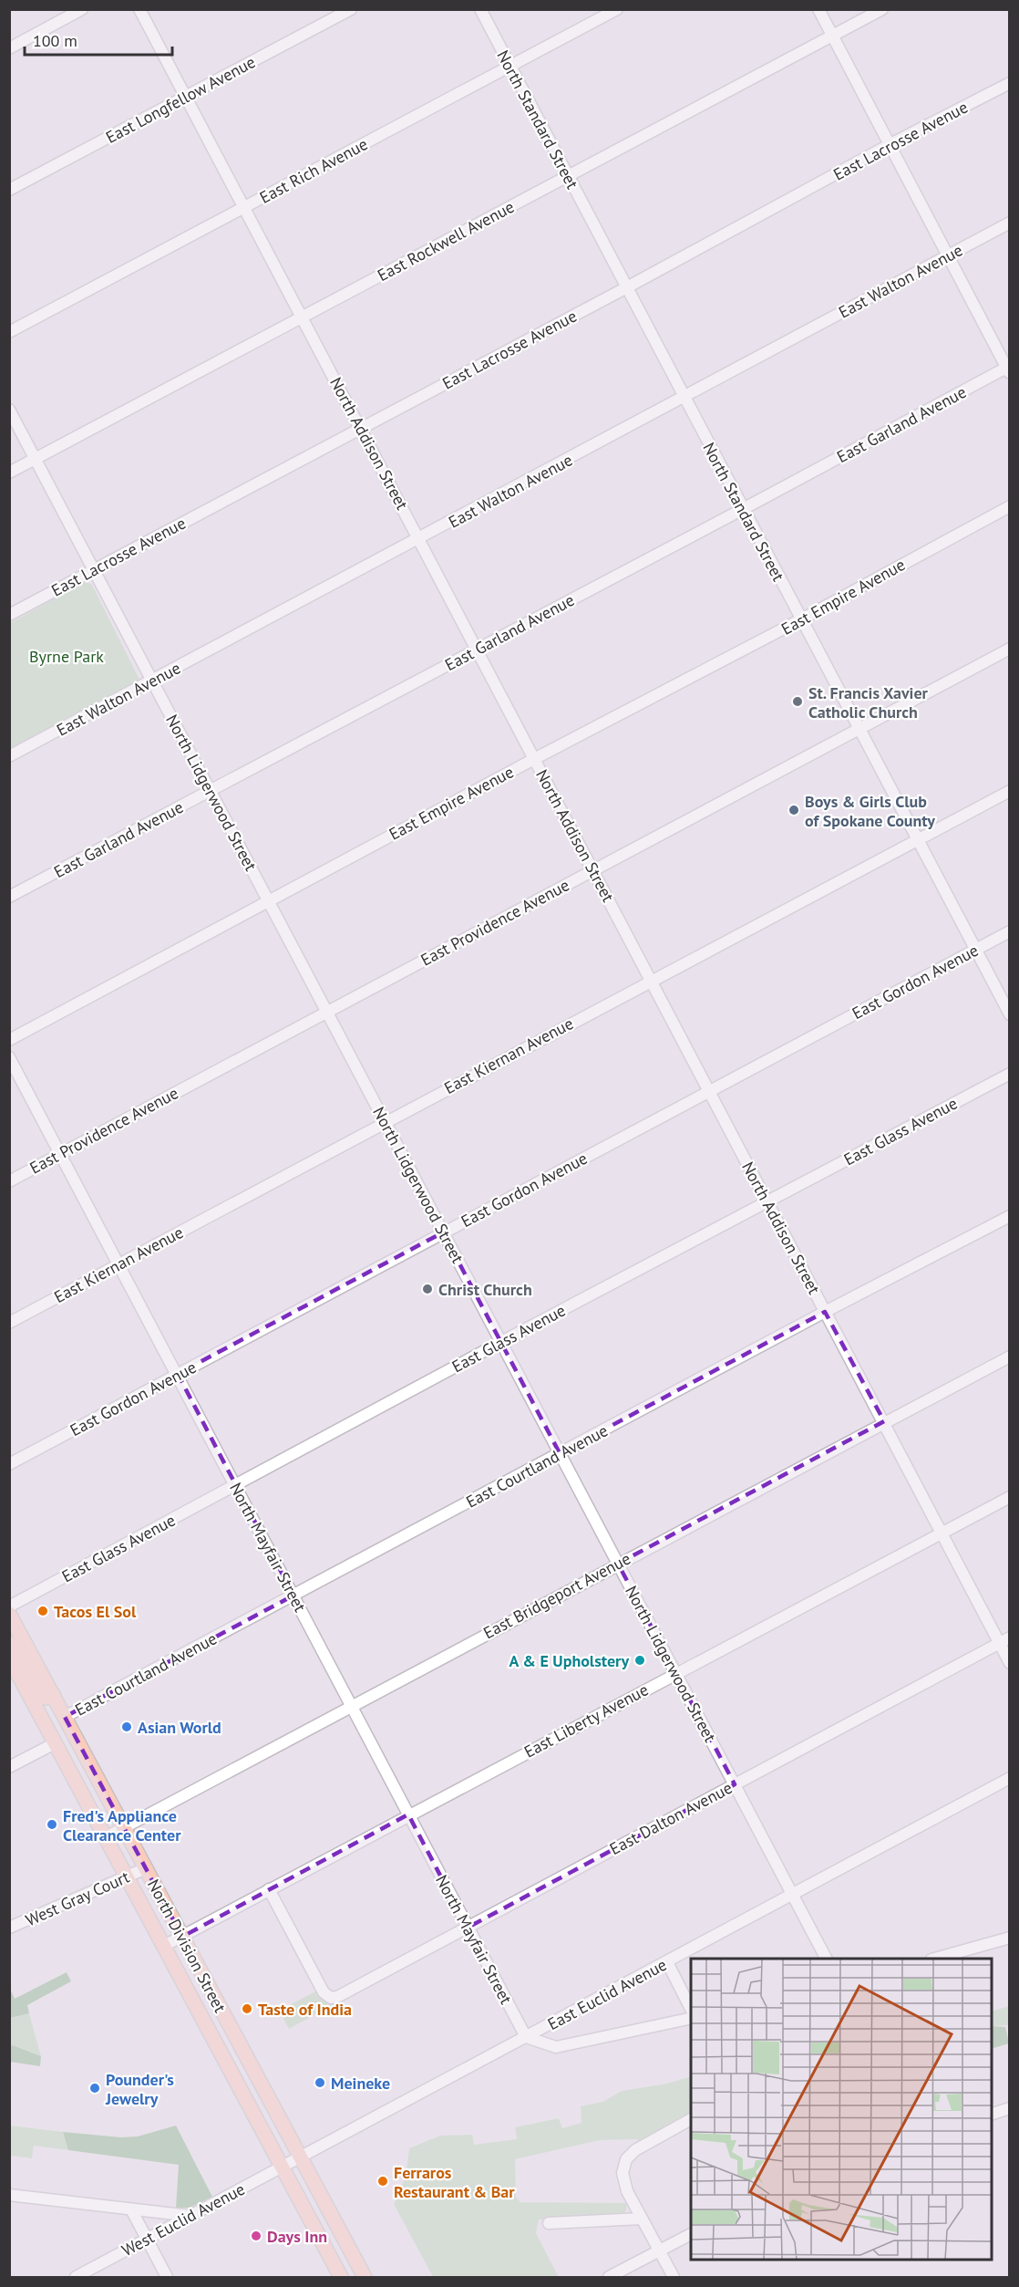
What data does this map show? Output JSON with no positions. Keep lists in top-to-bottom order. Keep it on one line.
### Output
{"streets":{"main road":["North Division Street"],"street":["East Longfellow Avenue","North Standard Street","East Lacrosse Avenue","East Rich Avenue","East Rockwell Avenue","East Walton Avenue","East Garland Avenue","North Addison Street","East Empire Avenue","North Lidgerwood Street","East Providence Avenue","East Gordon Avenue","East Kiernan Avenue","East Glass Avenue","East Courtland Avenue","North Mayfair Street","East Bridgeport Avenue","East Liberty Avenue","East Dalton Avenue","West Gray Court","East Euclid Avenue","West Euclid Avenue"]},"crossings":[["East Longfellow Avenue","North Addison Street"],["North Standard Street","East Lacrosse Avenue"],["North Standard Street","East Rich Avenue"],["North Standard Street","East Rockwell Avenue"],["North Standard Street","East Walton Avenue"],["North Standard Street","East Garland Avenue"],["North Standard Street","East Empire Avenue"],["North Standard Street","East Providence Avenue"],["North Standard Street","East Gordon Avenue"],["North Standard Street","East Kiernan Avenue"],["East Lacrosse Avenue","North Addison Street"],["East Lacrosse Avenue","North Lidgerwood Street"],["East Rich Avenue","North Addison Street"],["East Rockwell Avenue","North Addison Street"],["East Rockwell Avenue","North Lidgerwood Street"],["East Walton Avenue","North Addison Street"],["East Walton Avenue","North Lidgerwood Street"],["East Garland Avenue","North Addison Street"],["East Garland Avenue","North Lidgerwood Street"],["North Addison Street","East Empire Avenue"],["North Addison Street","East Providence Avenue"],["North Addison Street","East Gordon Avenue"],["North Addison Street","East Kiernan Avenue"],["North Addison Street","East Glass Avenue"],["North Addison Street","East Courtland Avenue"],["North Addison Street","East Bridgeport Avenue"],["North Addison Street","East Liberty Avenue"],["North Addison Street","East Dalton Avenue"],["East Empire Avenue","North Lidgerwood Street"],["North Lidgerwood Street","East Providence Avenue"],["North Lidgerwood Street","East Gordon Avenue"],["North Lidgerwood Street","East Kiernan Avenue"],["North Lidgerwood Street","East Glass Avenue"],["North Lidgerwood Street","East Courtland Avenue"],["North Lidgerwood Street","East Bridgeport Avenue"],["North Lidgerwood Street","East Liberty Avenue"],["North Lidgerwood Street","East Dalton Avenue"],["North Lidgerwood Street","East Euclid Avenue"],["East Providence Avenue","North Mayfair Street"],["East Gordon Avenue","North Mayfair Street"],["East Kiernan Avenue","North Mayfair Street"],["East Glass Avenue","North Mayfair Street"],["East Courtland Avenue","North Mayfair Street"],["East Courtland Avenue","North Division Street"],["North Mayfair Street","East Bridgeport Avenue"],["North Mayfair Street","East Liberty Avenue"],["North Mayfair Street","East Dalton Avenue"],["North Mayfair Street","East Euclid Avenue"],["East Bridgeport Avenue","North Division Street"],["East Liberty Avenue","East Dalton Avenue"],["East Liberty Avenue","North Division Street"],["West Gray Court","North Division Street"],["North Division Street","East Euclid Avenue"],["North Division Street","West Euclid Avenue"],["East Euclid Avenue","West Euclid Avenue"]],"parks":["Byrne Park"],"places":["St. Francis Xavier Catholic Church","Boys & Girls Club of Spokane County","Christ Church","Tacos El Sol","A & E Upholstery","Asian World","Fred's Appliance Clearance Center","Taste of India","Meineke","Pounder's Jewelry","Ferraros Restaurant & Bar","Days Inn"],"scale_bar":"100 m"}
